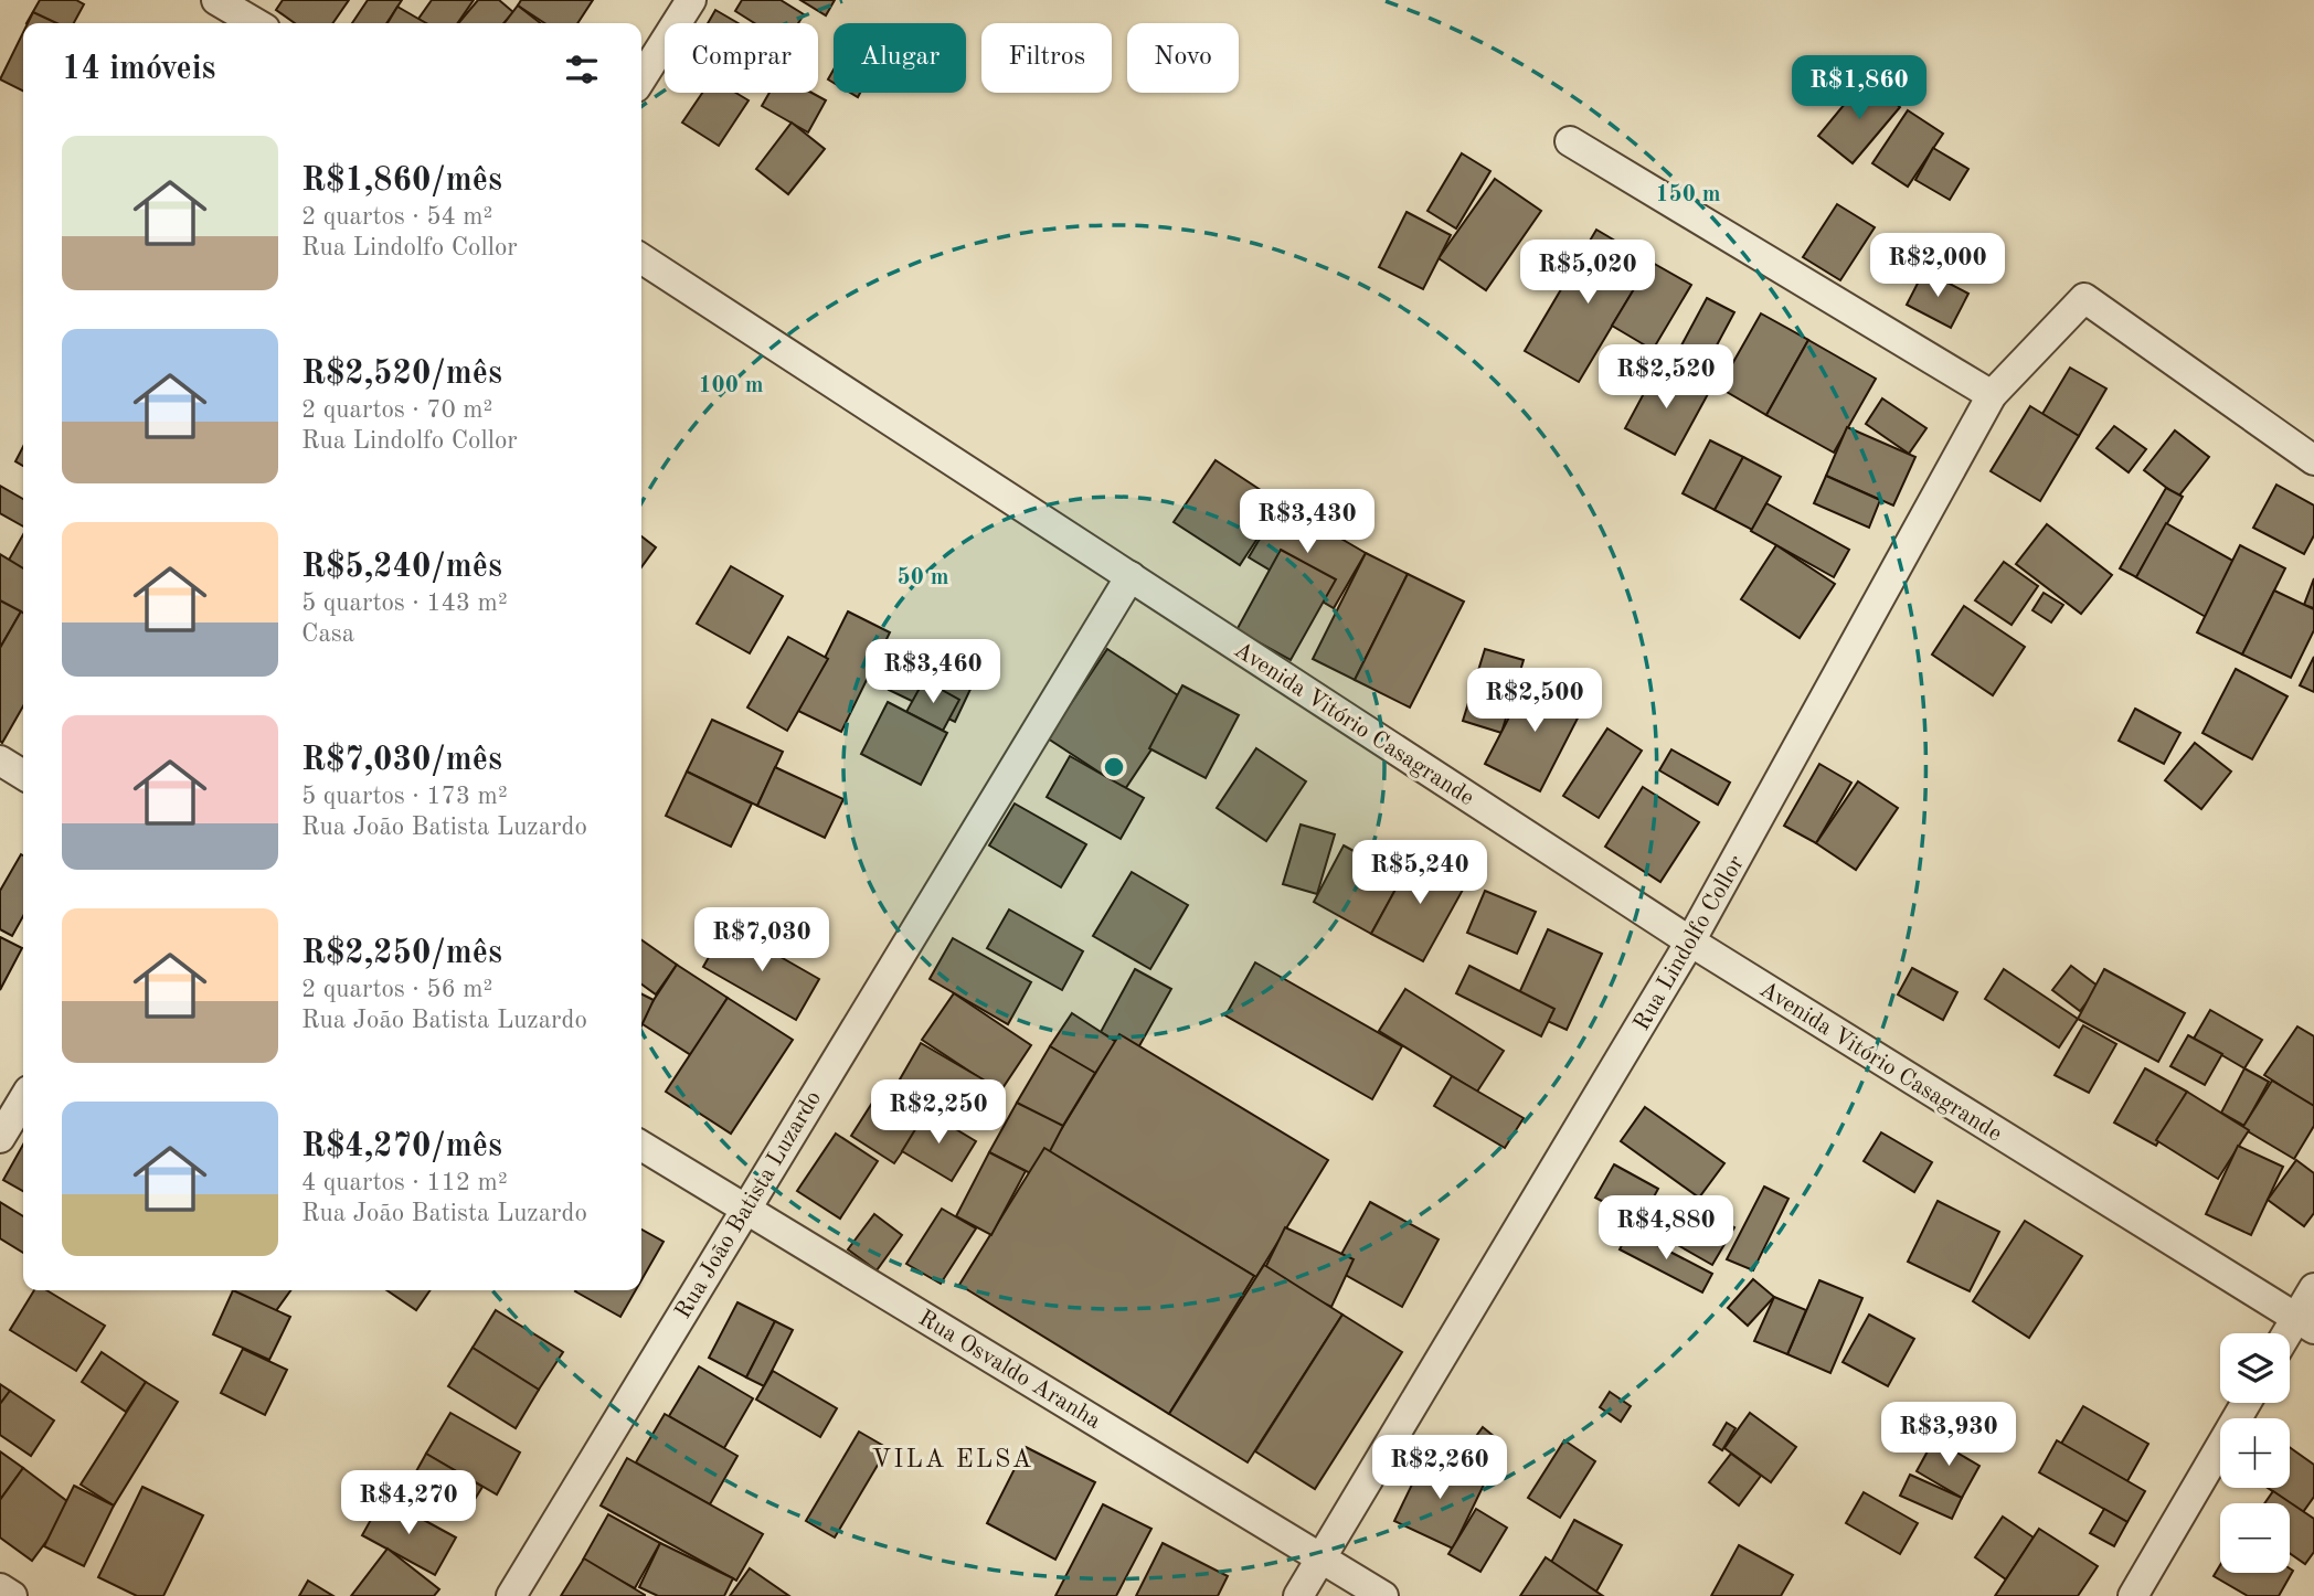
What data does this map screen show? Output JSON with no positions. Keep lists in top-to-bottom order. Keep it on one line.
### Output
{"streets":{"street":["Avenida Vitório Casagrande","Rua Lindolfo Collor","Rua João Batista Luzardo","Rua Osvaldo Aranha"]},"crossings":[["Avenida Vitório Casagrande","Rua Lindolfo Collor"],["Avenida Vitório Casagrande","Rua João Batista Luzardo"],["Rua Lindolfo Collor","Rua Osvaldo Aranha"],["Rua João Batista Luzardo","Rua Osvaldo Aranha"]],"districts":["VILA ELSA"],"page":{"chip":["Comprar","Alugar","Filtros","Novo"],"heading":"14 imóveis","price":["R$1,860","R$2,000","R$5,020","R$2,520","R$3,430","R$3,460","R$2,500","R$5,240","R$7,030","R$2,250","R$4,880","R$3,930","R$2,260","R$4,270"],"list":[{"name":"R$1,860/mês","note":"2 quartos · 54 m² · Rua Lindolfo Collor"},{"name":"R$2,520/mês","note":"2 quartos · 70 m² · Rua Lindolfo Collor"},{"name":"R$5,240/mês","note":"5 quartos · 143 m² · Casa"},{"name":"R$7,030/mês","note":"5 quartos · 173 m² · Rua João Batista Luzardo"},{"name":"R$2,250/mês","note":"2 quartos · 56 m² · Rua João Batista Luzardo"},{"name":"R$4,270/mês","note":"4 quartos · 112 m² · Rua João Batista Luzardo"}],"map_buttons":["+","−"]},"rings":["150 m","100 m","50 m"]}
